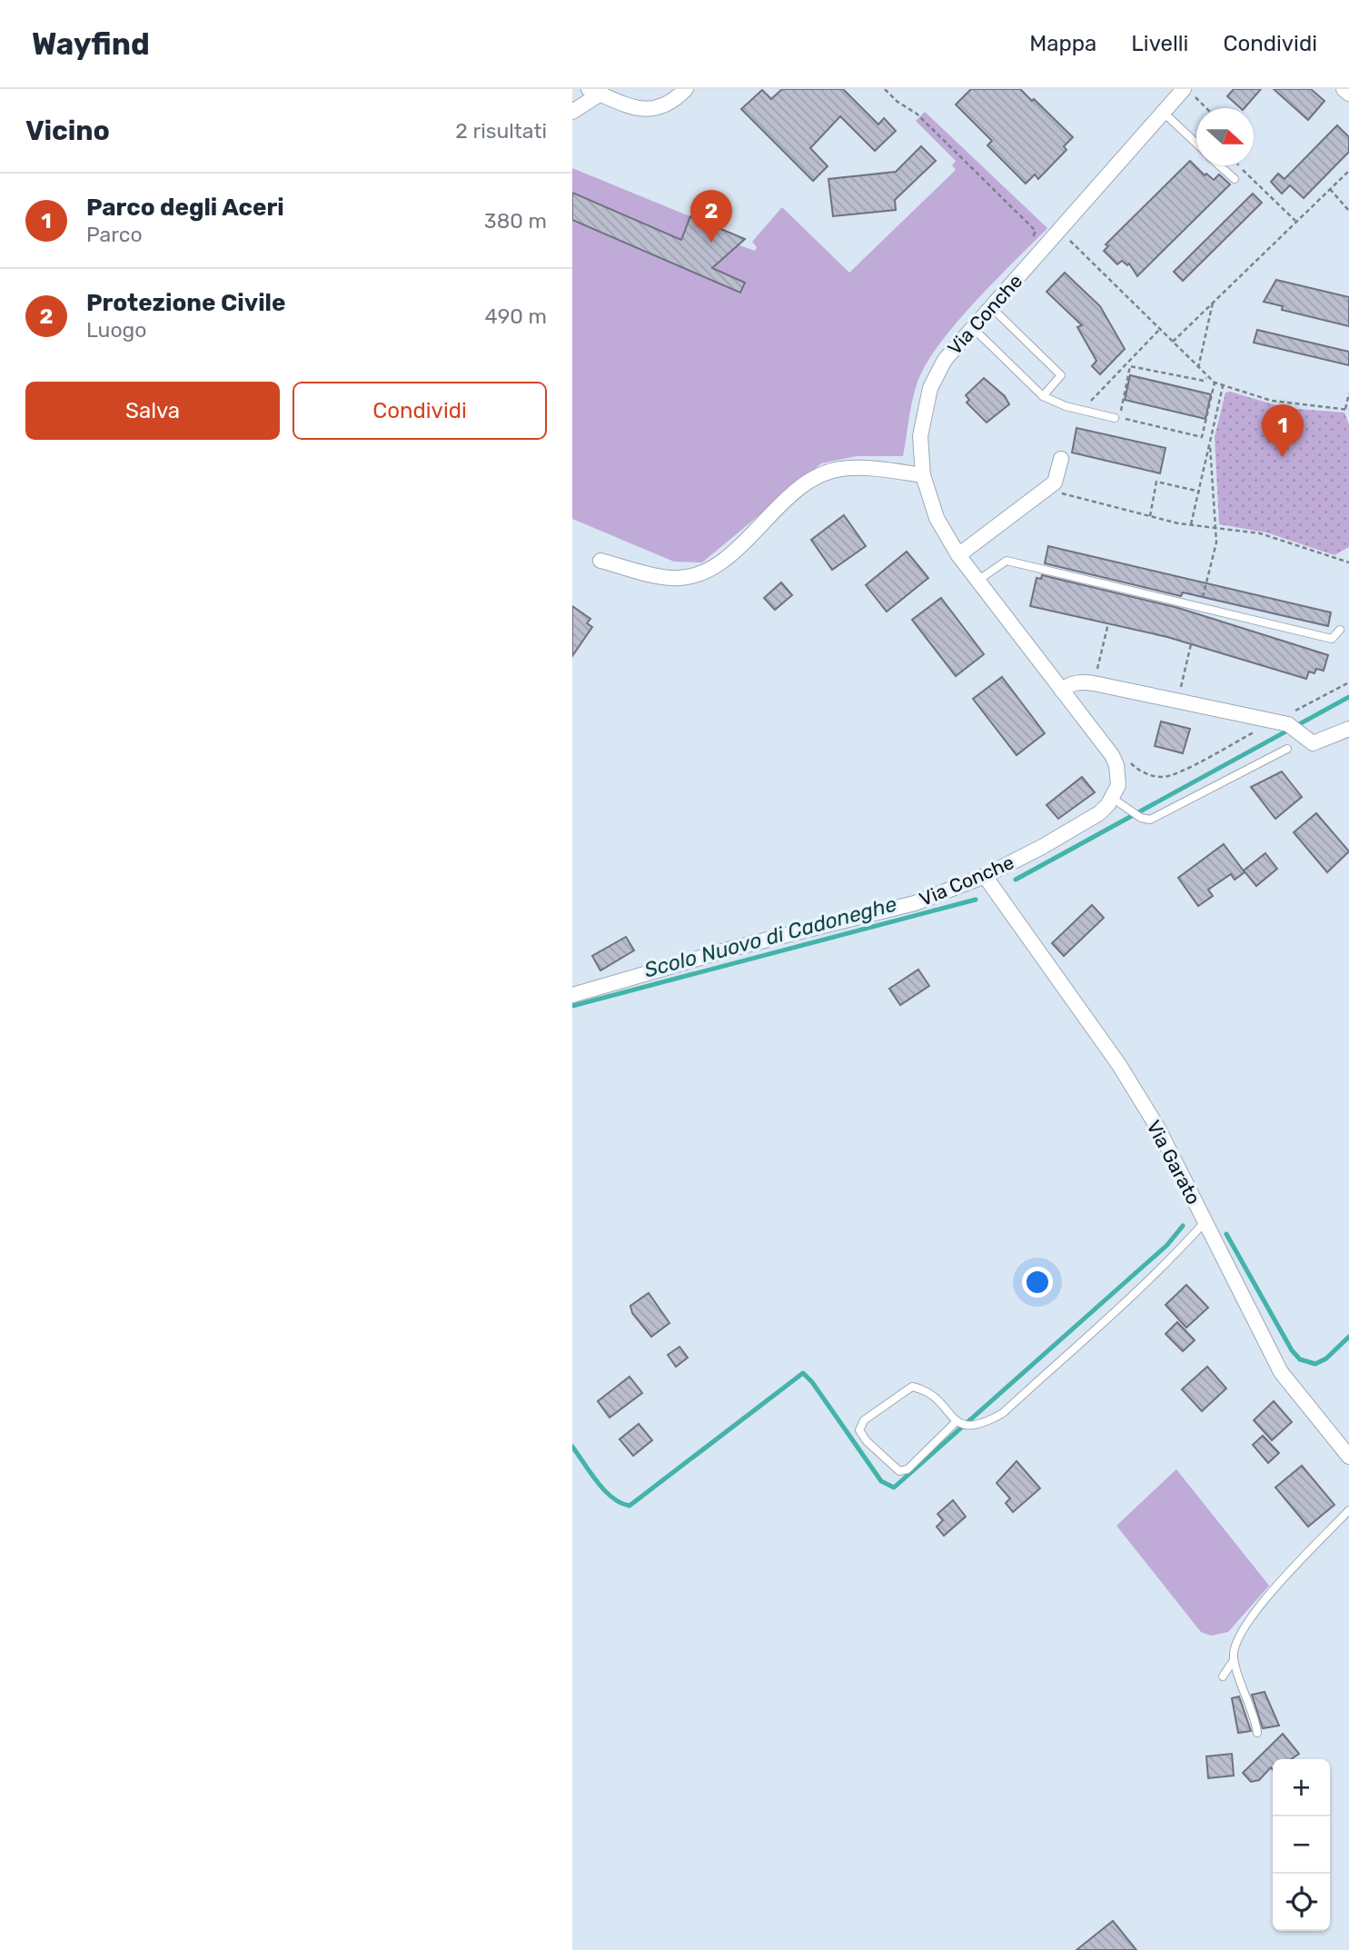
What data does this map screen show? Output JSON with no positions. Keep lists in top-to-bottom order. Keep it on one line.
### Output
{"streets":{"street":["Via Conche","Via Garato"]},"crossings":[["Via Conche","Via Garato"]],"water":["Scolo Nuovo di Cadoneghe"],"north":"right","page":{"header":"Wayfind","nav":["Mappa","Livelli","Condividi"],"heading":["Vicino","2 risultati"],"list":[{"mark":"1","name":"Parco degli Aceri","note":"Parco","value":"380 m"},{"mark":"2","name":"Protezione Civile","note":"Luogo","value":"490 m"}],"pins":["2","1"],"buttons":["Salva","Condividi"],"map_buttons":["+","−"]}}
